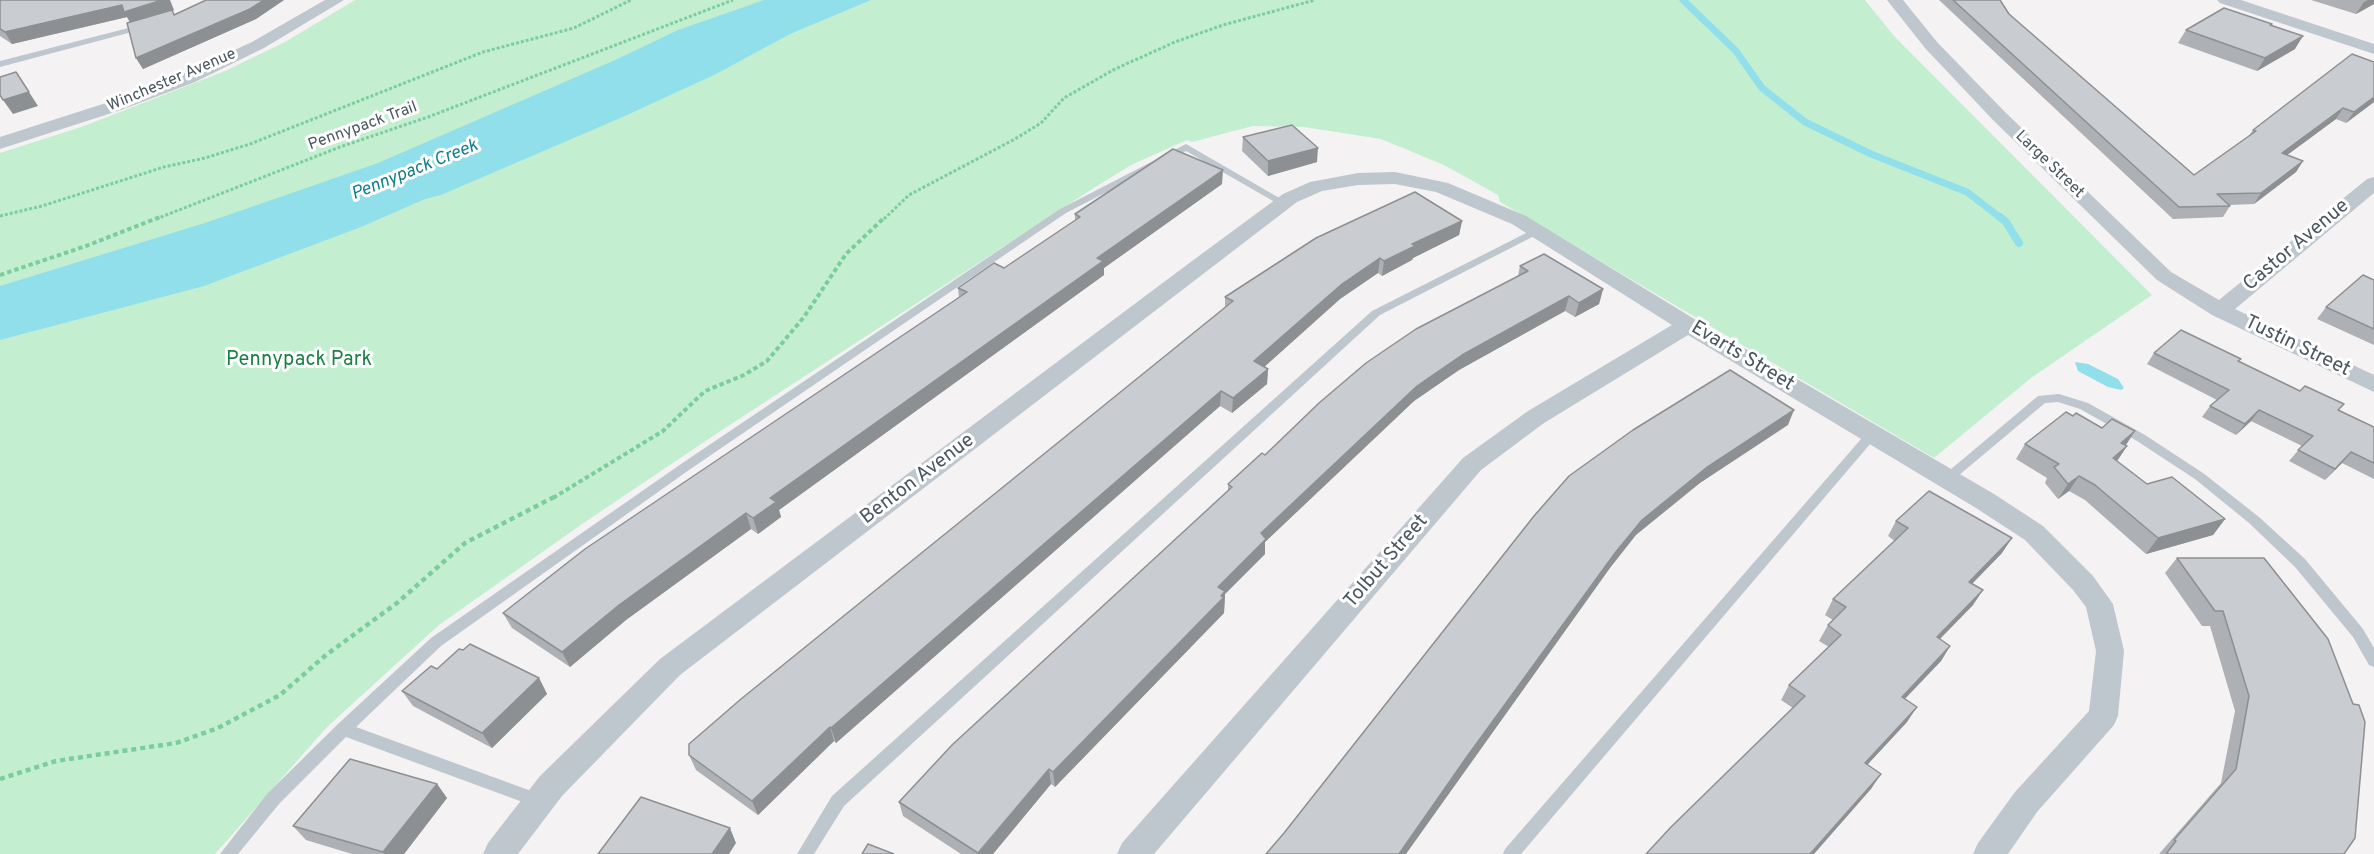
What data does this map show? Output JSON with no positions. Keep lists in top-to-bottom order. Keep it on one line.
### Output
{"streets":{"street":["Winchester Avenue","Large Street","Castor Avenue","Tustin Street","Evarts Street","Benton Avenue","Tolbut Street"],"path":["Pennypack Trail"]},"crossings":[["Large Street","Castor Avenue"],["Large Street","Tustin Street"],["Castor Avenue","Tustin Street"],["Evarts Street","Benton Avenue"],["Evarts Street","Tolbut Street"]],"water":["Pennypack Creek"],"parks":["Pennypack Park"]}
